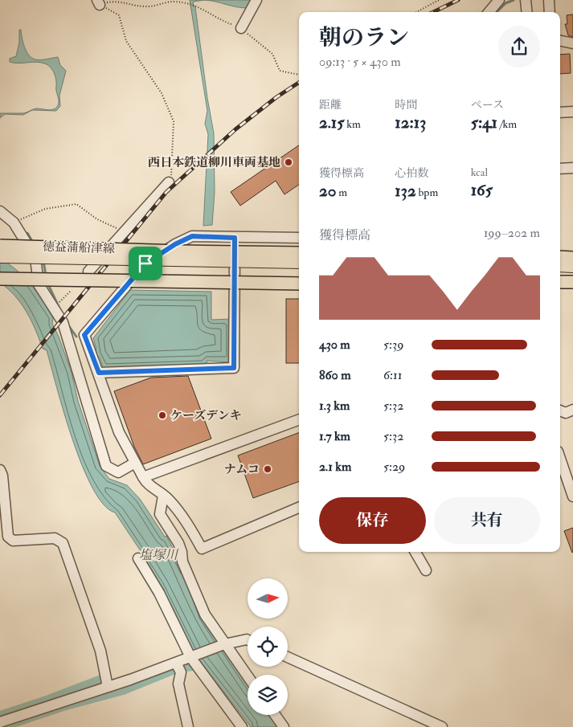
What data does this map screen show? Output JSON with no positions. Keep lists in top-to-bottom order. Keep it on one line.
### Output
{"streets":{"main road":["徳益蒲船津線"]},"water":["塩塚川"],"places":["西日本鉄道柳川車両基地","ケーズデンキ","ナムコ"],"north":"right","page":{"heading":["朝のラン","09:13 · 5 × 430 m"],"stats":[["距離","2.15 km"],["時間","12:13"],["ペース","5:41 /km"],["獲得標高","20 m"],["心拍数","132 bpm"],["kcal","165"]],"chart":["獲得標高","199–202 m"],"list":[{"name":"430 m","note":"5:39"},{"name":"860 m","note":"6:11"},{"name":"1.3 km","note":"5:32"},{"name":"1.7 km","note":"5:32"},{"name":"2.1 km","note":"5:29"}],"buttons":["保存","共有"]}}
